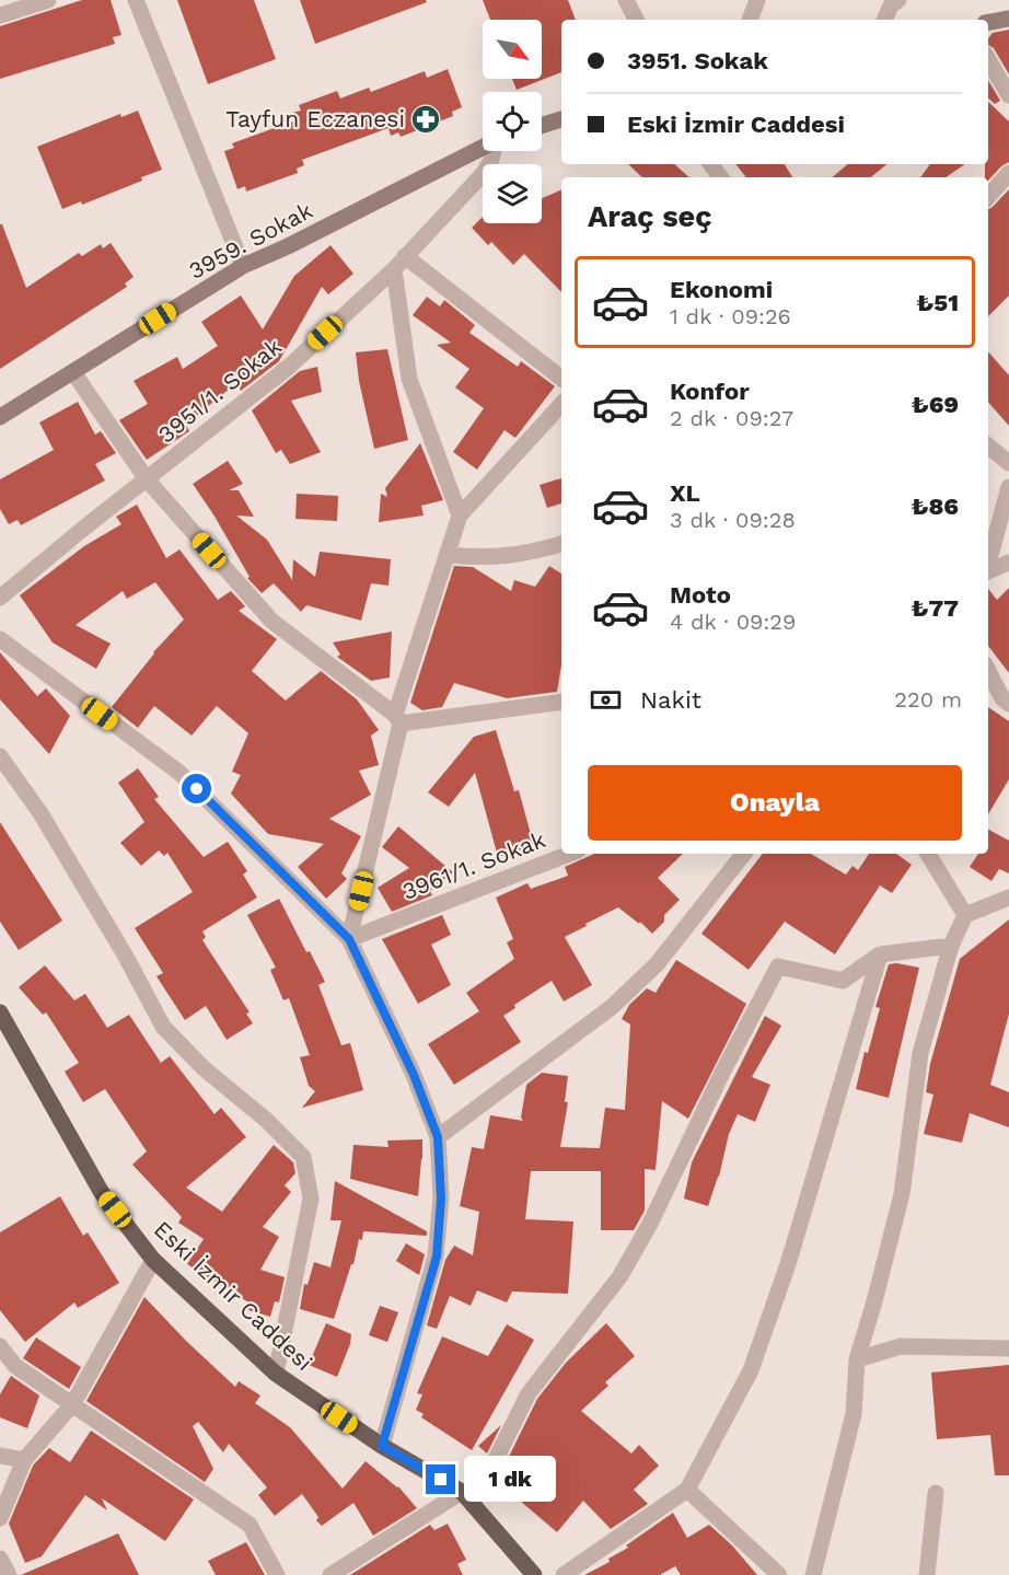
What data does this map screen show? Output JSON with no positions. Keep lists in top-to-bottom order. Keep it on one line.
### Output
{"streets":{"main road":["Eski İzmir Caddesi"],"street":["3959. Sokak","3951/1. Sokak","3961/1. Sokak"]},"places":{"pharmacy":["Tayfun Eczanesi"]},"north":"bottom right","page":{"banner":["3951. Sokak","Eski İzmir Caddesi"],"heading":"Araç seç","list":[{"name":"Ekonomi","note":"1 dk · 09:26","value":"₺51"},{"name":"Konfor","note":"2 dk · 09:27","value":"₺69"},{"name":"XL","note":"3 dk · 09:28","value":"₺86"},{"name":"Moto","note":"4 dk · 09:29","value":"₺77"}],"pay":["Nakit","220 m"],"buttons":"Onayla","bubble":"1 dk"}}
